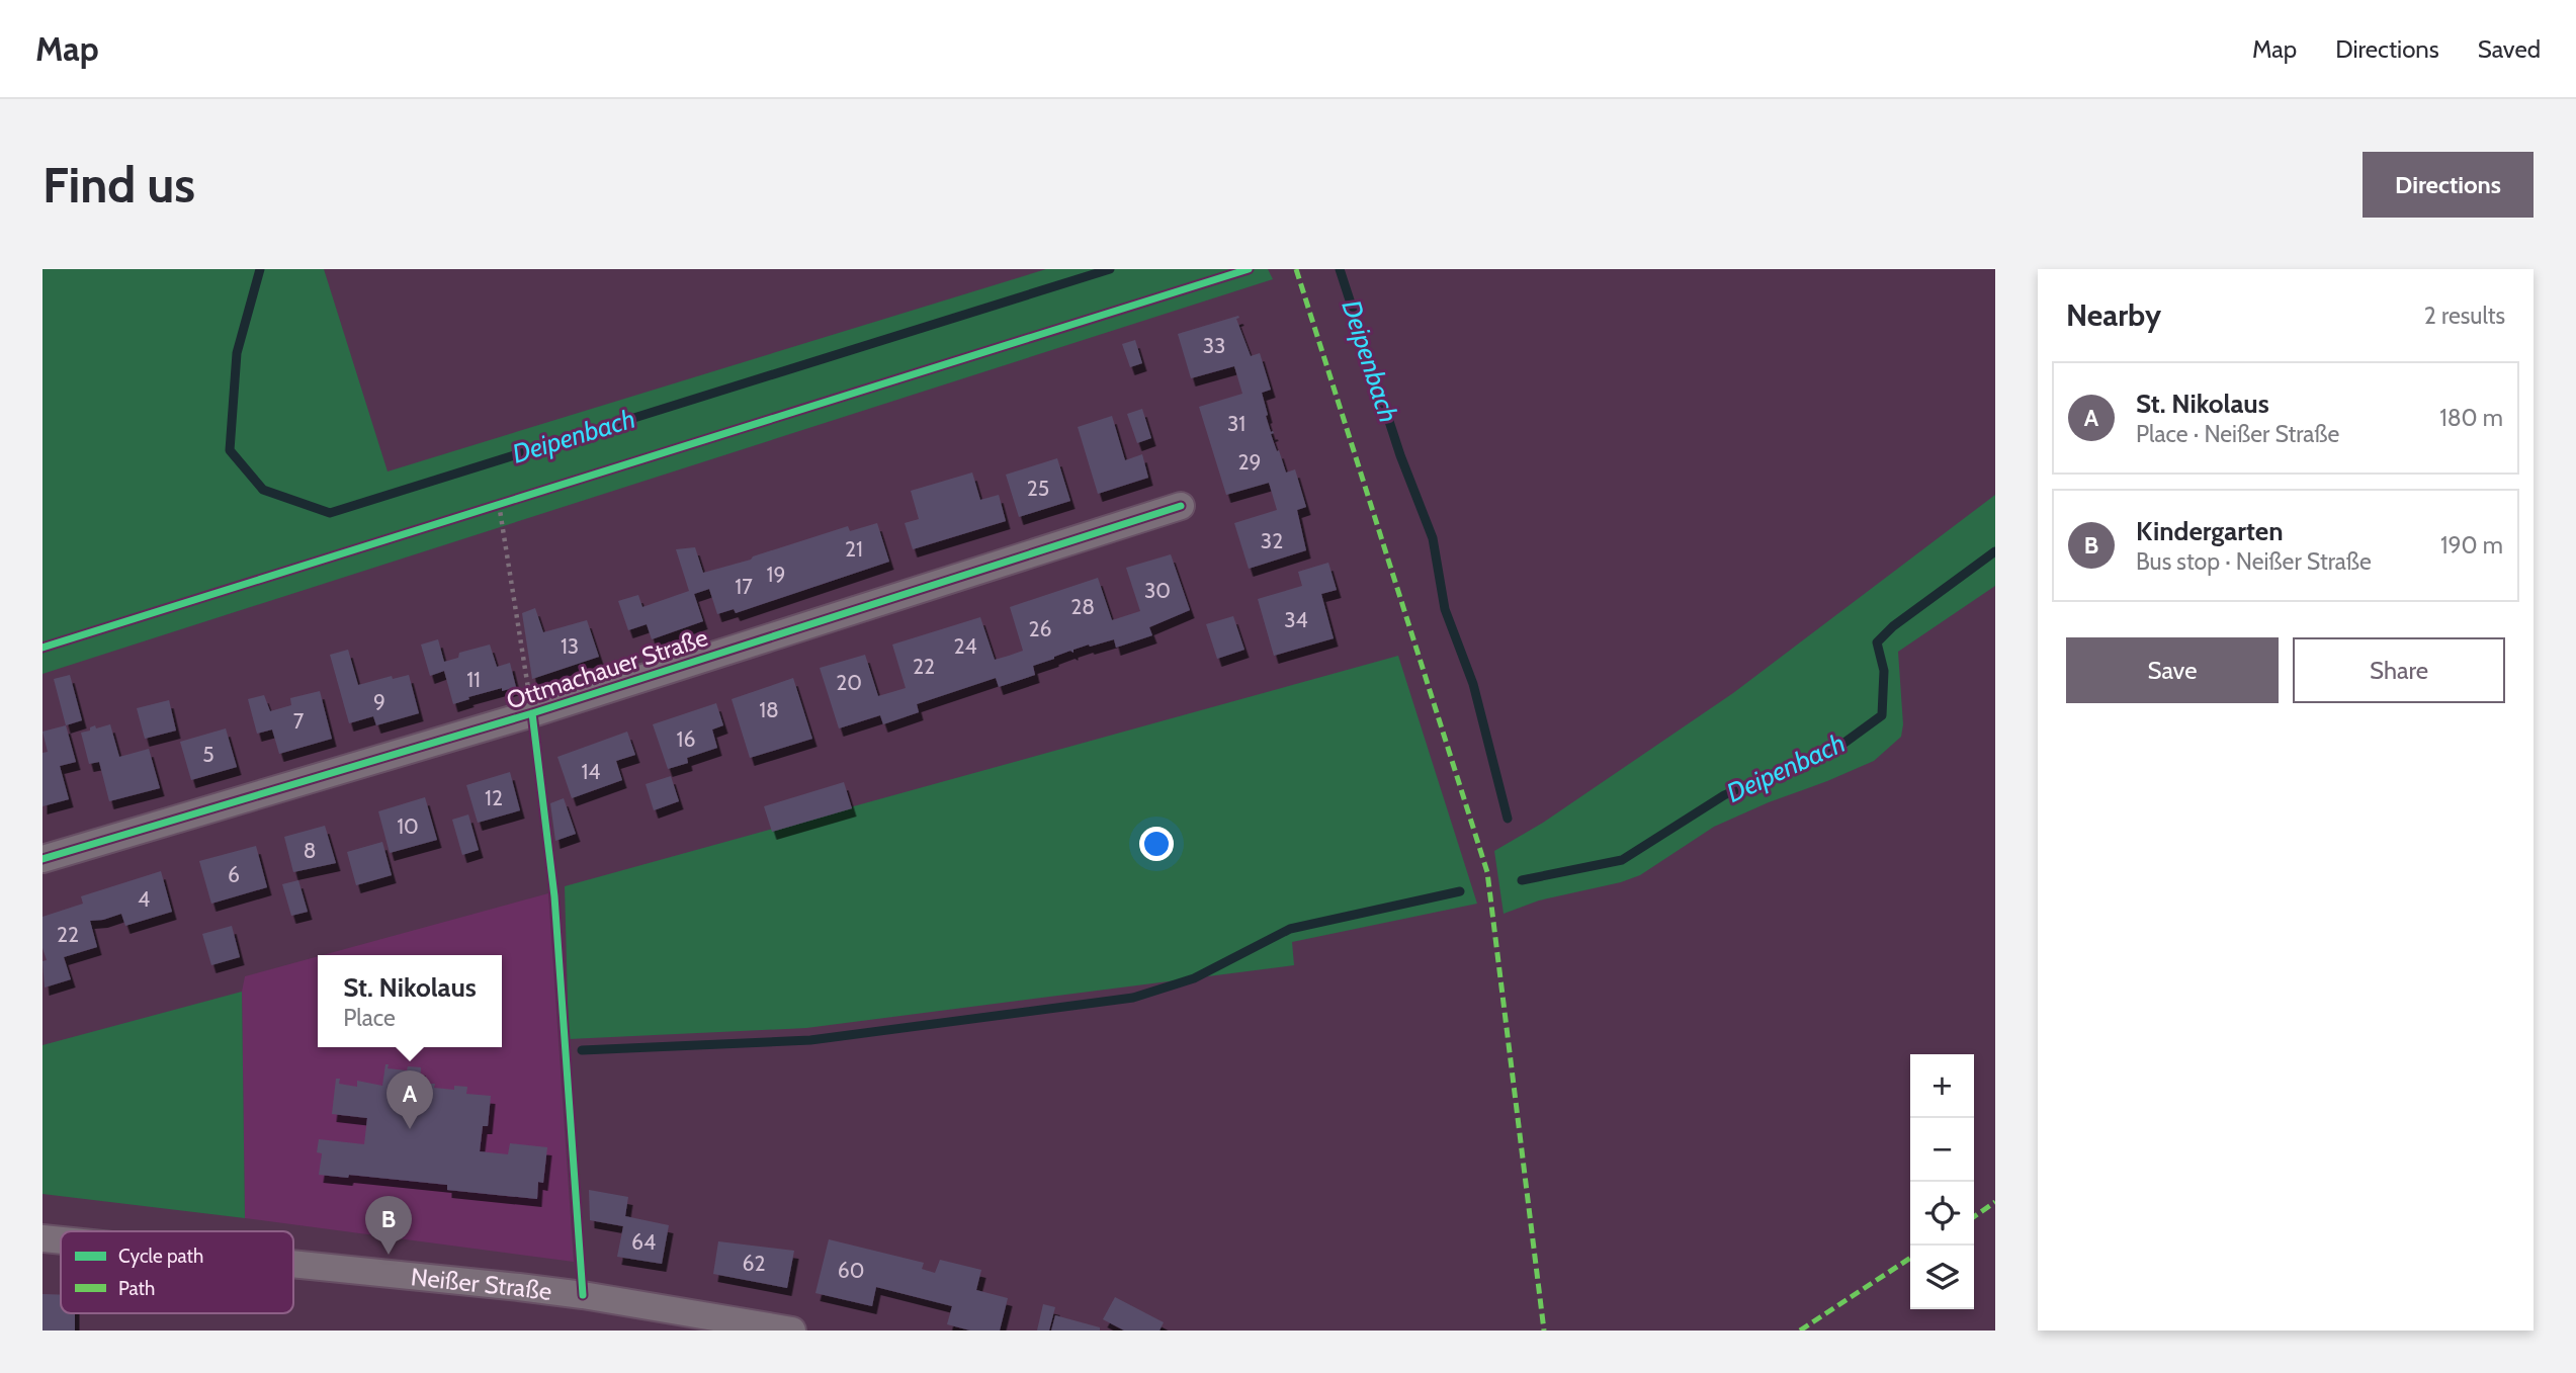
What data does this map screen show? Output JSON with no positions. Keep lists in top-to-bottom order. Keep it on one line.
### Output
{"streets":{"street":["Ottmachauer Straße","Neißer Straße"]},"water":["Deipenbach"],"house_numbers":["33","31","29","25","32","21","19","17","30","28","34","26","13","24","22","11","20","9","18","7","16","5","14","12","10","8","6","4","22","64","62","60"],"legend":["Cycle path","Path"],"page":{"header":"Map","nav":["Map","Directions","Saved"],"buttons":["Directions",["Save","Share"]],"title":"Find us","heading":["Nearby","2 results"],"list":[{"mark":"A","name":"St. Nikolaus","note":"Place · Neißer Straße","value":"180 m"},{"mark":"B","name":"Kindergarten","note":"Bus stop · Neißer Straße","value":"190 m"}],"popup":["St. Nikolaus","Place"],"map_buttons":["+","−"],"pins":["A","B"]}}
